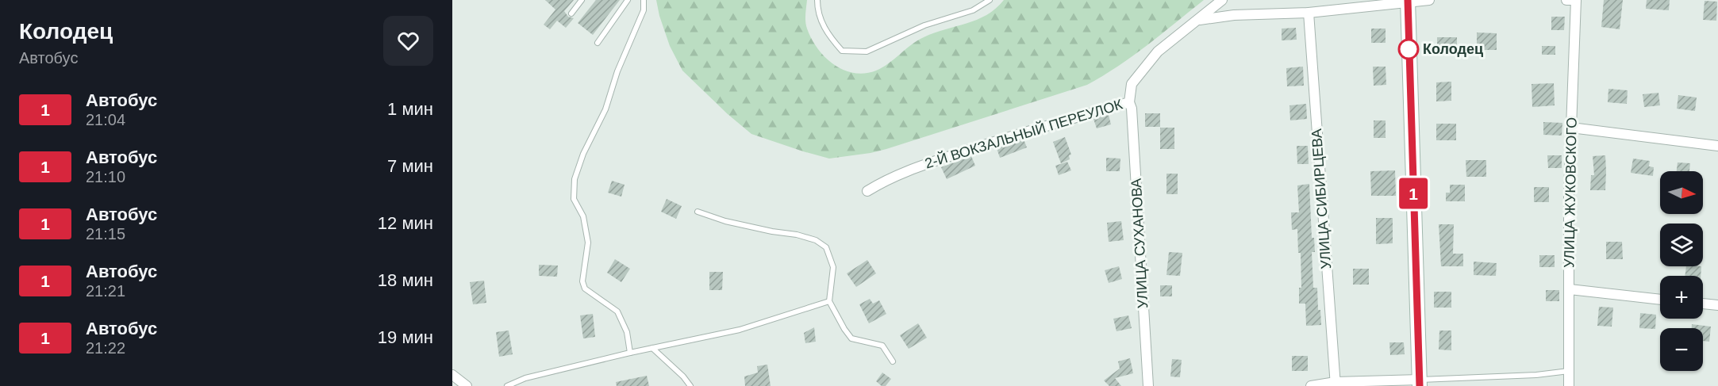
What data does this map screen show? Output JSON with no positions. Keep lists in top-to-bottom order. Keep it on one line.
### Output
{"streets":{"street":["2-Й ВОКЗАЛЬНЫЙ ПЕРЕУЛОК","УЛИЦА ЖУКОВСКОГО","УЛИЦА СИБИРЦЕВА","УЛИЦА СУХАНОВА"]},"crossings":[["2-Й ВОКЗАЛЬНЫЙ ПЕРЕУЛОК","УЛИЦА СУХАНОВА"]],"places":["Колодец"],"lines":["bus line 1"],"north":"right","page":{"heading":["Колодец","Автобус"],"on_map":"1","list":[{"mark":"1","name":"Автобус","note":"21:04","value":"1 мин"},{"mark":"1","name":"Автобус","note":"21:10","value":"7 мин"},{"mark":"1","name":"Автобус","note":"21:15","value":"12 мин"},{"mark":"1","name":"Автобус","note":"21:21","value":"18 мин"},{"mark":"1","name":"Автобус","note":"21:22","value":"19 мин"}],"map_buttons":["+","−"]}}
